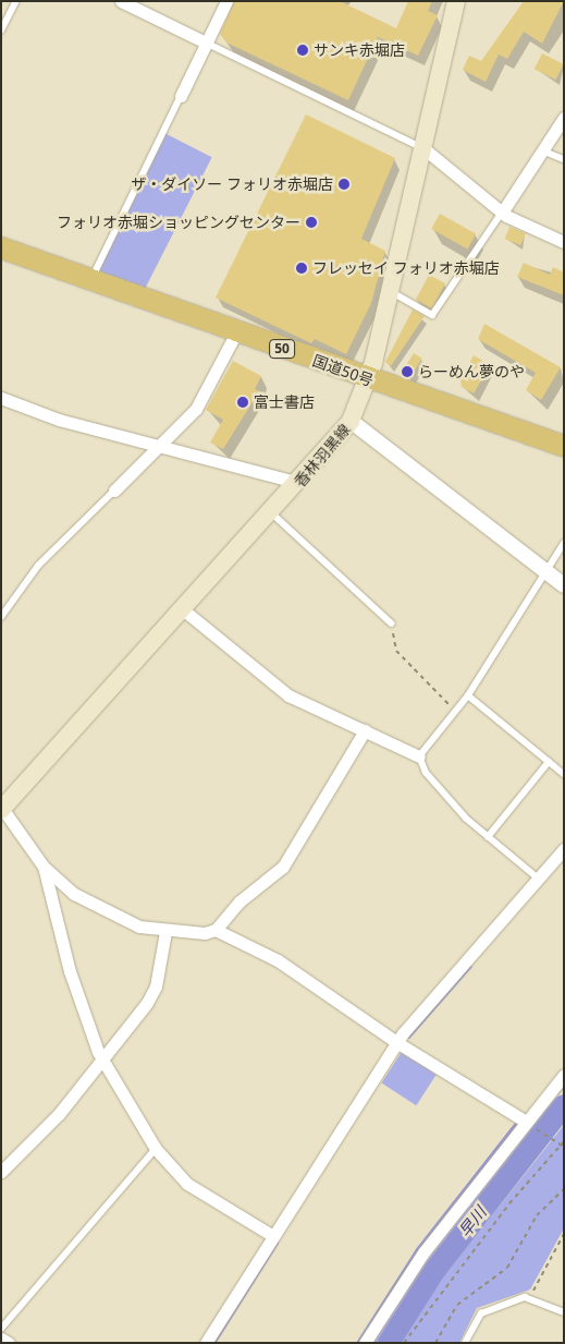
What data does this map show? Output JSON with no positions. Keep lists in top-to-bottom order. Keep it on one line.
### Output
{"streets":{"highway":["50","国道50号"],"main road":["香林羽黒線"]},"crossings":[["国道50号","香林羽黒線"]],"water":["早川"],"places":["サンキ赤堀店","ザ・ダイソー フォリオ赤堀店","フォリオ赤堀ショッピングセンター","フレッセイ フォリオ赤堀店","らーめん夢のや","富士書店"]}
